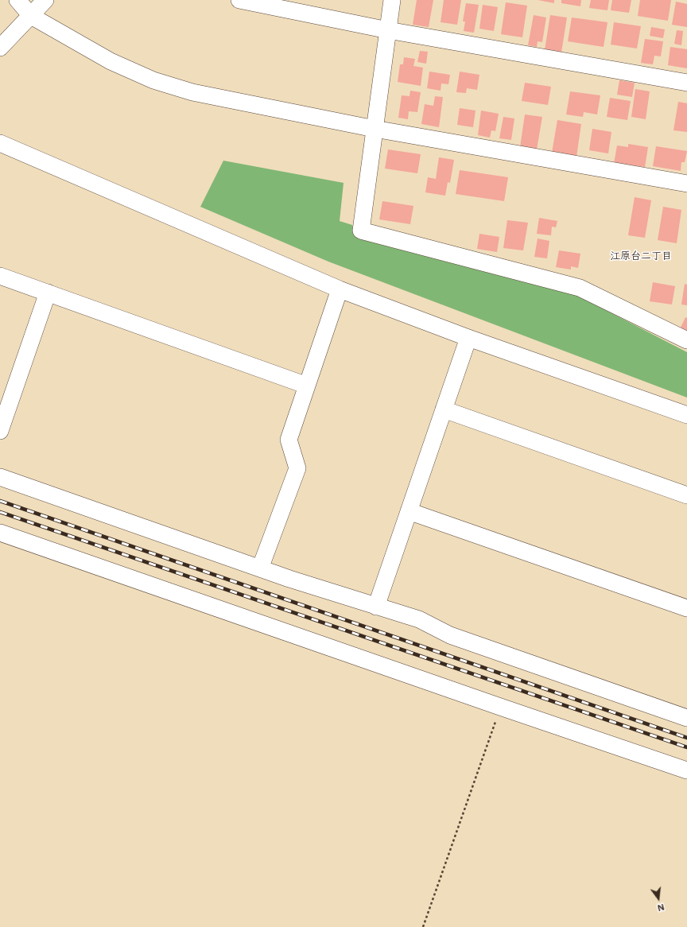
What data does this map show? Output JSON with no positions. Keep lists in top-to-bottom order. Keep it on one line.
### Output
{"districts":["江原台二丁目"],"north":"bottom"}
